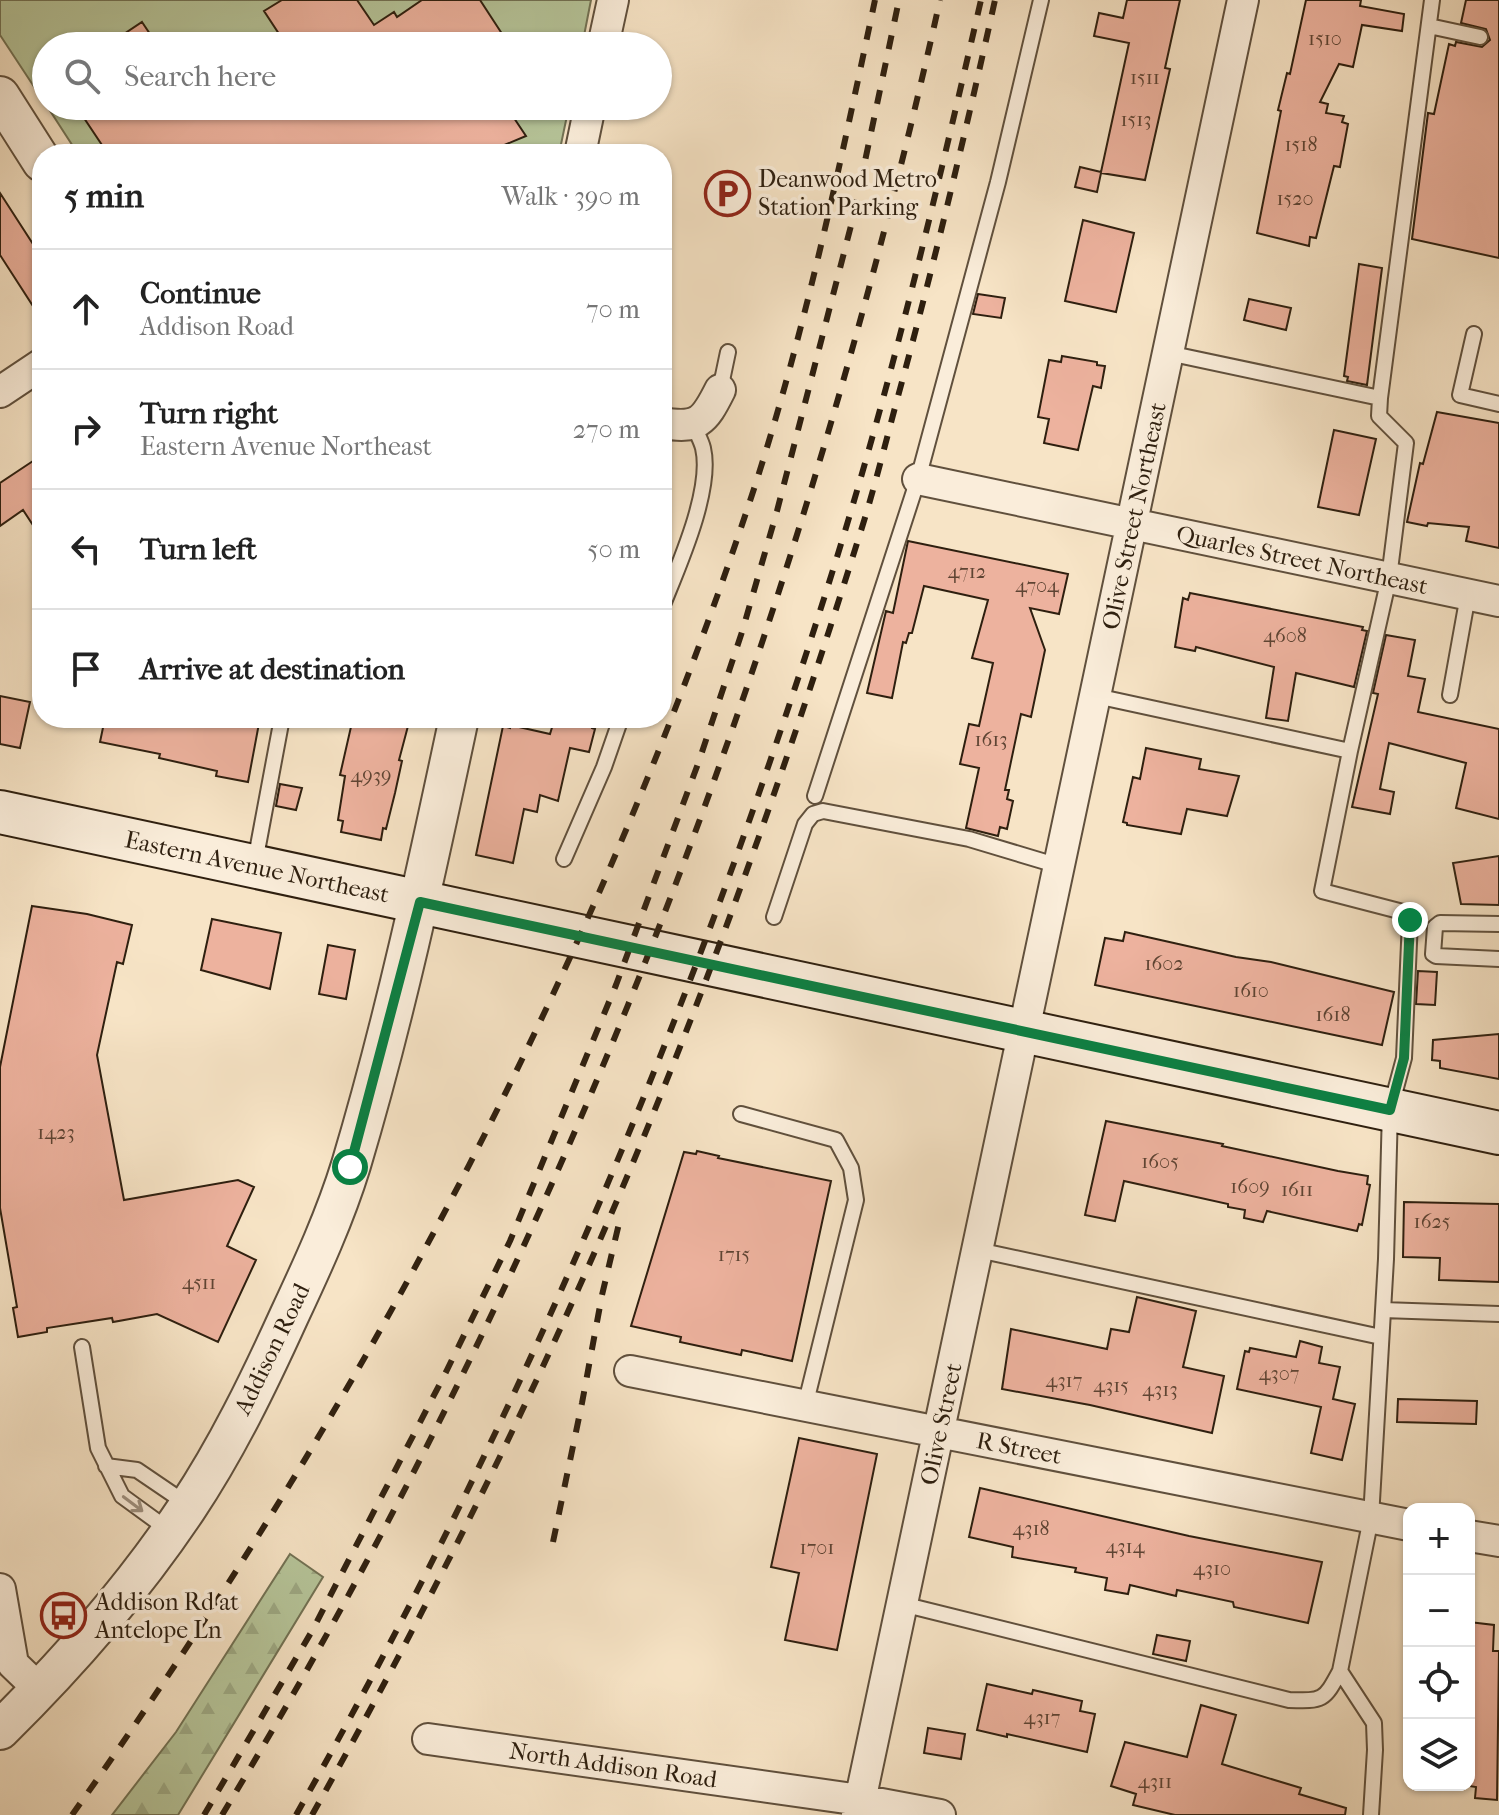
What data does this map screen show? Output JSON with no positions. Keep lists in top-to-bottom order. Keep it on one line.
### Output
{"streets":{"main road":["Eastern Avenue Northeast"],"street":["Olive Street Northeast","Quarles Street Northeast","Addison Road","Olive Street","R Street","North Addison Road"]},"crossings":[["Olive Street Northeast","Quarles Street Northeast"],["Olive Street Northeast","Eastern Avenue Northeast"],["Olive Street Northeast","Olive Street"],["Eastern Avenue Northeast","Addison Road"],["Eastern Avenue Northeast","Olive Street"],["Olive Street","R Street"],["Olive Street","North Addison Road"]],"places":{"parking":["Deanwood Metro Station Parking"],"bus stop":["Addison Rd at Antelope Ln"]},"house_numbers":["1510","1511","1513","1518","1520","4712","4704","4608","1613","4939","1602","1610","1618","1423","1605","1609","1611","1625","1715","4511","4307","4317","4315","4313","4318","4314","1701","4310","4317","4311"],"page":{"search":"Search here","heading":["5 min","Walk · 390 m"],"list":[["Continue","Addison Road","70 m"],["Turn right","Eastern Avenue Northeast","270 m"],["Turn left","50 m"],"Arrive at destination"],"map_buttons":["+","−"]}}
